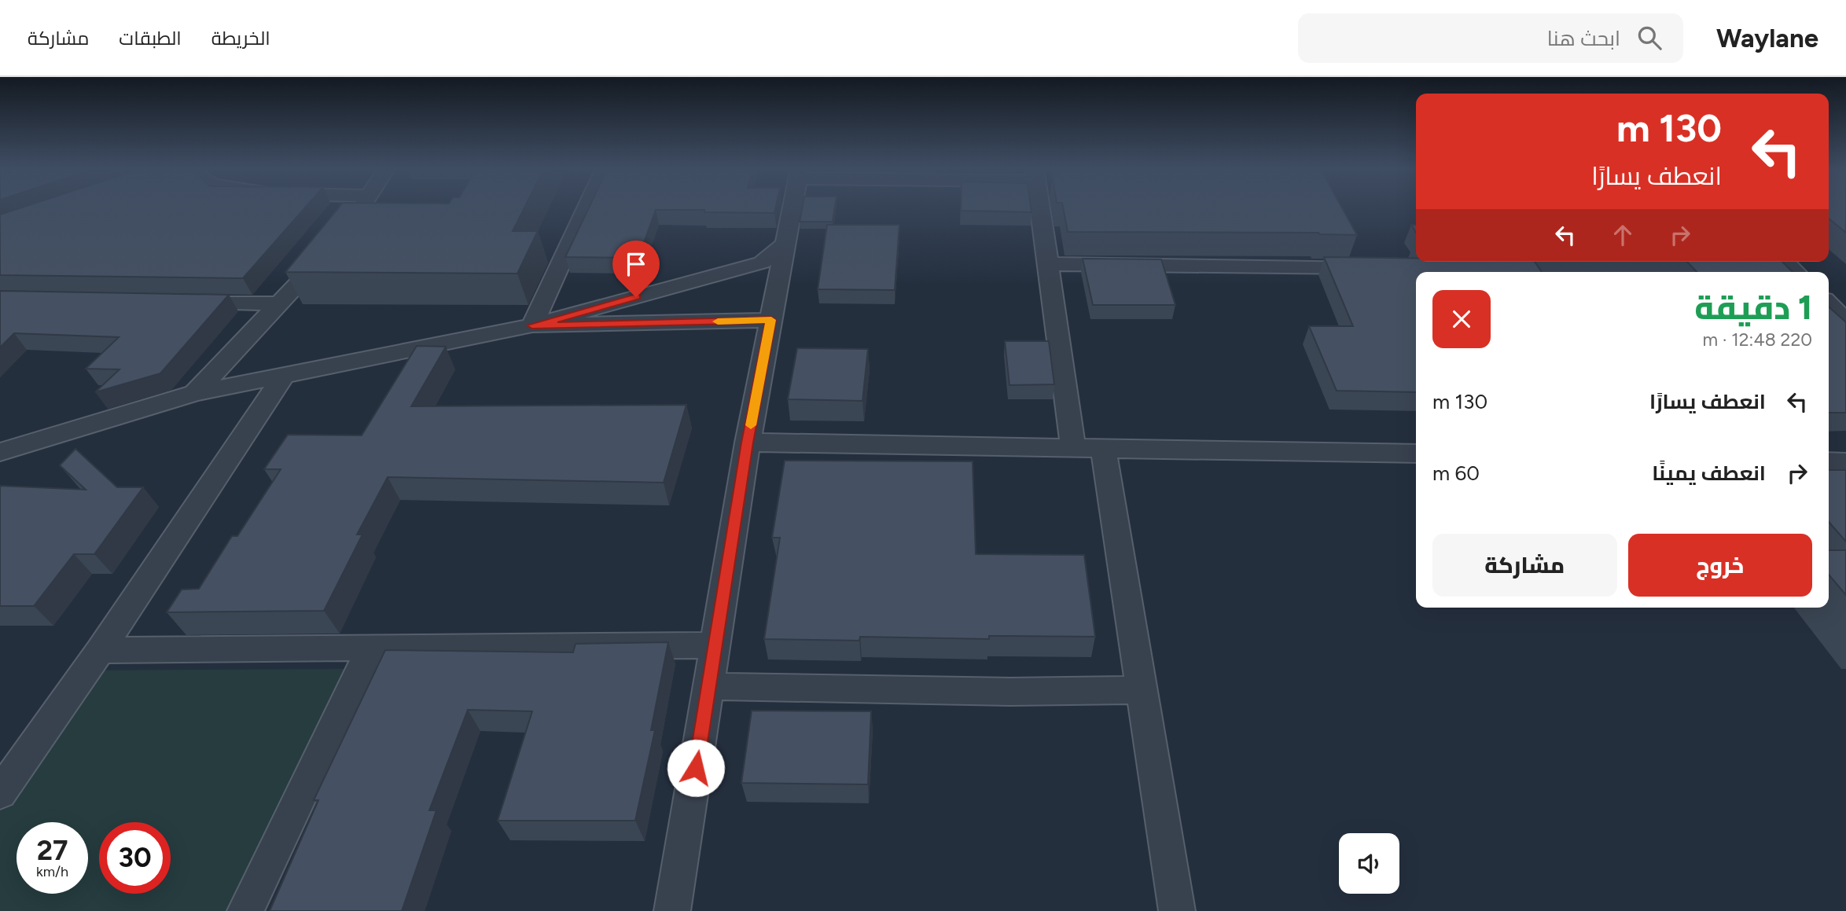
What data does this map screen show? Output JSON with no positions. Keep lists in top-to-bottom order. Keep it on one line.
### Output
{"page":{"header":"Waylane","search":"ابحث هنا","nav":["الخريطة","الطبقات","مشاركة"],"turn":["130 m","انعطف يسارًا"],"heading":["1 دقيقة","220 m · 12:48"],"list":[{"name":"انعطف يسارًا","value":"130 m"},{"name":"انعطف يمينًا","value":"60 m"}],"buttons":["خروج","مشاركة"],"speed":"27 km/h","limit":"30"}}
